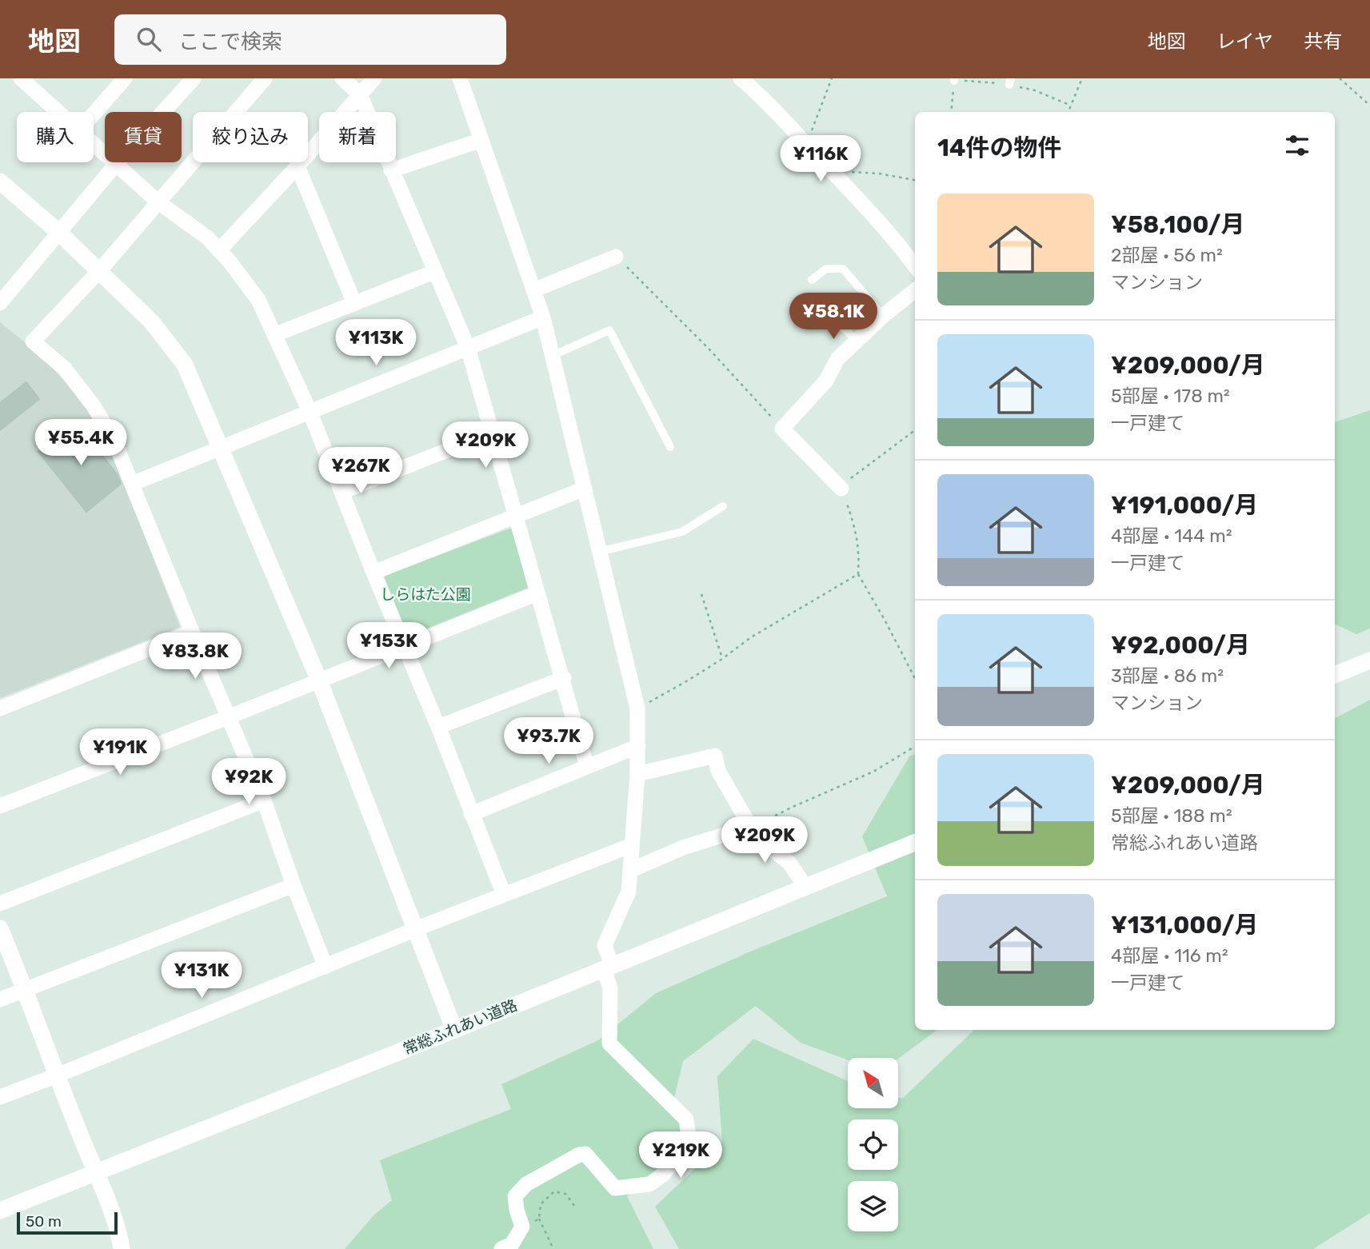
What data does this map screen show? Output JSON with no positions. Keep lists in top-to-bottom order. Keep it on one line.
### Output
{"streets":{"street":["常総ふれあい道路"]},"parks":["しらはた公園"],"scale_bar":"50 m","north":"top left","page":{"header":"地図","search":"ここで検索","nav":["地図","レイヤ","共有"],"chip":["購入","賃貸","絞り込み","新着"],"heading":"14件の物件","price":["¥116K","¥58.1K","¥113K","¥55.4K","¥209K","¥267K","¥153K","¥83.8K","¥93.7K","¥191K","¥92K","¥209K","¥131K","¥219K"],"list":[{"name":"¥58,100/月","note":"2部屋 · 56 m² · マンション"},{"name":"¥209,000/月","note":"5部屋 · 178 m² · 一戸建て"},{"name":"¥191,000/月","note":"4部屋 · 144 m² · 一戸建て"},{"name":"¥92,000/月","note":"3部屋 · 86 m² · マンション"},{"name":"¥209,000/月","note":"5部屋 · 188 m² · 常総ふれあい道路"},{"name":"¥131,000/月","note":"4部屋 · 116 m² · 一戸建て"}],"scale":"50 m"}}
